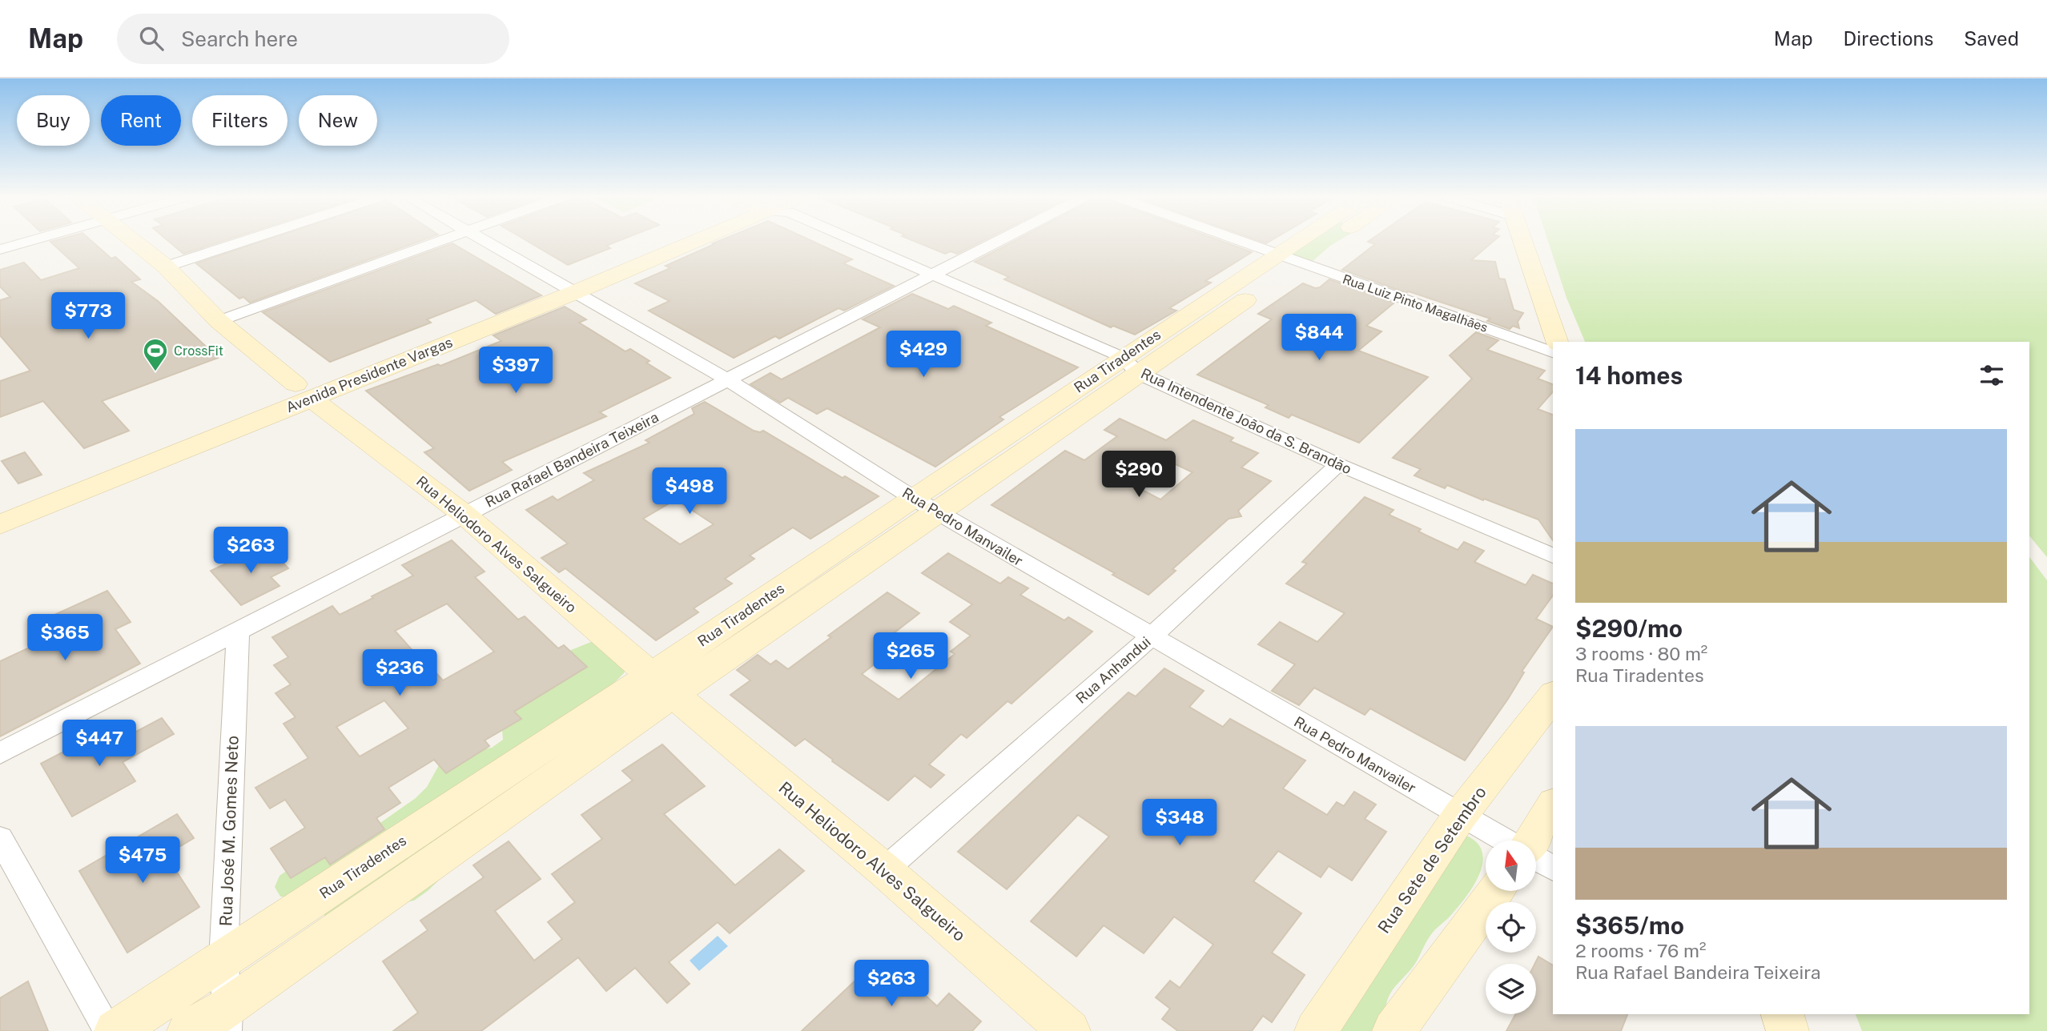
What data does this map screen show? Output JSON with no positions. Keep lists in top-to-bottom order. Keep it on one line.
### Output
{"streets":{"main road":["Rua Tiradentes","Avenida Presidente Vargas","Rua Heliodoro Alves Salgueiro","Rua Sete de Setembro"],"street":["Rua Luiz Pinto Magalhães","Rua Intendente João da S. Brandão","Rua Rafael Bandeira Teixeira","Rua Pedro Manvailer","Rua Anhandui","Rua José M. Gomes Neto"]},"crossings":[["Rua Luiz Pinto Magalhães","Rua Tiradentes"],["Rua Tiradentes","Rua Intendente João da S. Brandão"],["Rua Tiradentes","Rua Pedro Manvailer"],["Rua Tiradentes","Rua Heliodoro Alves Salgueiro"],["Rua Tiradentes","Rua José M. Gomes Neto"],["Avenida Presidente Vargas","Rua Pedro Manvailer"],["Avenida Presidente Vargas","Rua Heliodoro Alves Salgueiro"],["Rua Intendente João da S. Brandão","Rua Rafael Bandeira Teixeira"],["Rua Intendente João da S. Brandão","Rua Anhandui"],["Rua Rafael Bandeira Teixeira","Rua Pedro Manvailer"],["Rua Rafael Bandeira Teixeira","Rua Heliodoro Alves Salgueiro"],["Rua Rafael Bandeira Teixeira","Rua José M. Gomes Neto"],["Rua Pedro Manvailer","Rua Anhandui"],["Rua Pedro Manvailer","Rua Sete de Setembro"],["Rua Heliodoro Alves Salgueiro","Rua Anhandui"]],"places":{"sports":["CrossFit"]},"north":"top","page":{"header":"Map","search":"Search here","nav":["Map","Directions","Saved"],"chip":["Buy","Rent","Filters","New"],"price":["$773","$844","$429","$397","$290","$498","$263","$365","$265","$236","$447","$348","$475","$263"],"heading":"14 homes","list":[{"name":"$290/mo","note":"3 rooms · 80 m² · Rua Tiradentes"},{"name":"$365/mo","note":"2 rooms · 76 m² · Rua Rafael Bandeira Teixeira"}]}}
